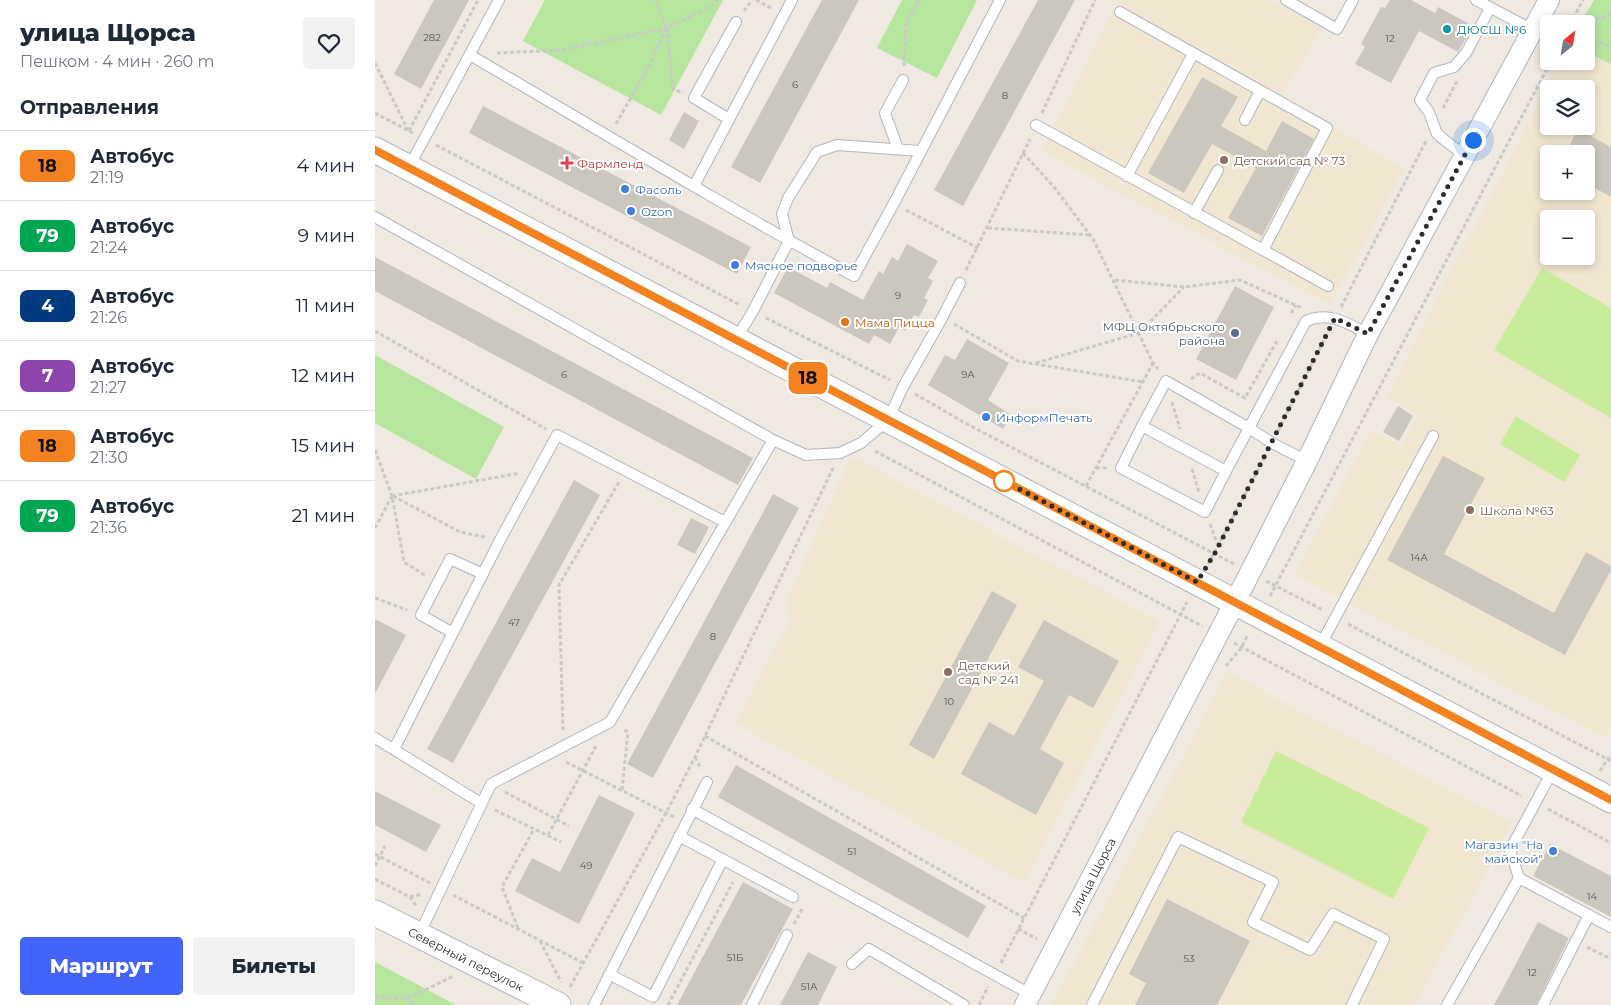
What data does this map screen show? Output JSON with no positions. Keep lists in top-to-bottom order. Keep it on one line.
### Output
{"streets":{"street":["улица Щорса","Северный переулок"]},"places":{"other":["ДЮСШ №6","Детский сад № 73","Фасоль","Ozon","Мясное подворье","Мама Пицца","МФЦ Октябрьского района","ИнформПечать","Школа №63","Детский сад № 241","Магазин \"На майской\""],"health":["Фармленд"]},"lines":["bus line 18"],"house_numbers":["282","12","6","8","9","6","9А","14А","47","8","10","51","49","14","51Б","53","12","51А"],"north":"top right","page":{"heading":[["улица Щорса","Пешком · 4 мин · 260 m"],"Отправления"],"on_map":"18","map_buttons":["+","−"],"list":[{"mark":"18","name":"Автобус","note":"21:19","value":"4 мин"},{"mark":"79","name":"Автобус","note":"21:24","value":"9 мин"},{"mark":"4","name":"Автобус","note":"21:26","value":"11 мин"},{"mark":"7","name":"Автобус","note":"21:27","value":"12 мин"},{"mark":"18","name":"Автобус","note":"21:30","value":"15 мин"},{"mark":"79","name":"Автобус","note":"21:36","value":"21 мин"}],"buttons":["Маршрут","Билеты"]}}
